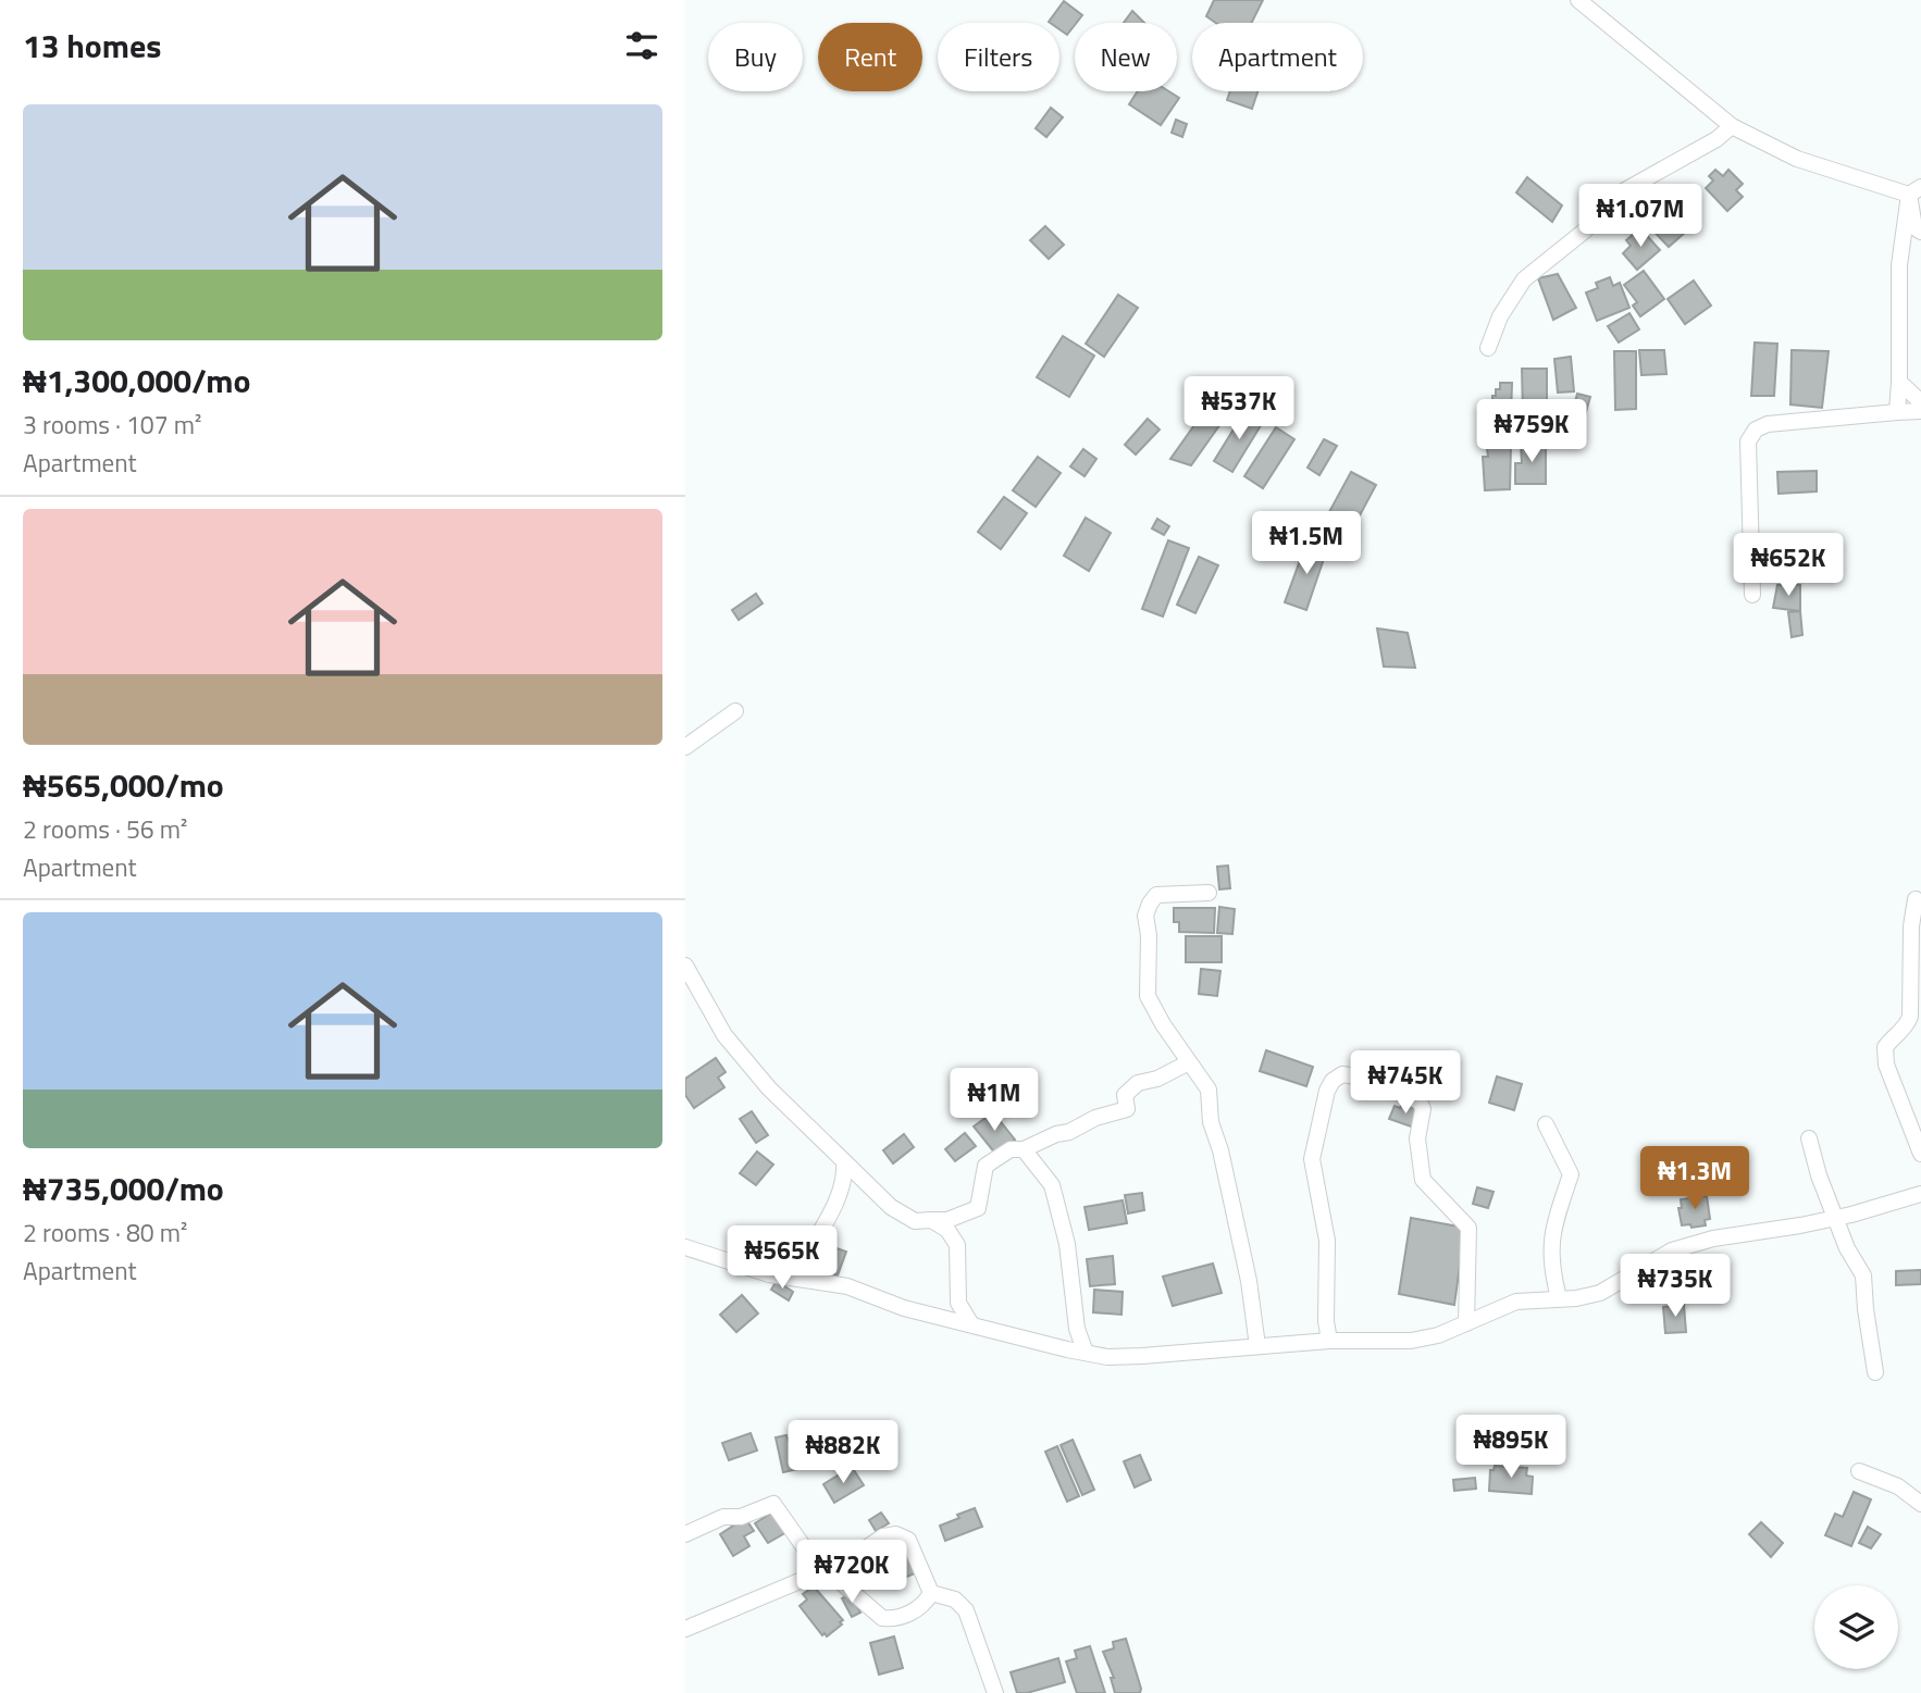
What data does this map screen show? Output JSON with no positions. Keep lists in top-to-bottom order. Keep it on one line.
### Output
{"page":{"heading":"13 homes","chip":["Buy","Rent","Filters","New","Apartment"],"list":[{"name":"₦1,300,000/mo","note":"3 rooms · 107 m² · Apartment"},{"name":"₦565,000/mo","note":"2 rooms · 56 m² · Apartment"},{"name":"₦735,000/mo","note":"2 rooms · 80 m² · Apartment"}],"price":["₦1.07M","₦537K","₦759K","₦1.5M","₦652K","₦745K","₦1M","₦1.3M","₦565K","₦735K","₦895K","₦882K","₦720K"]}}
